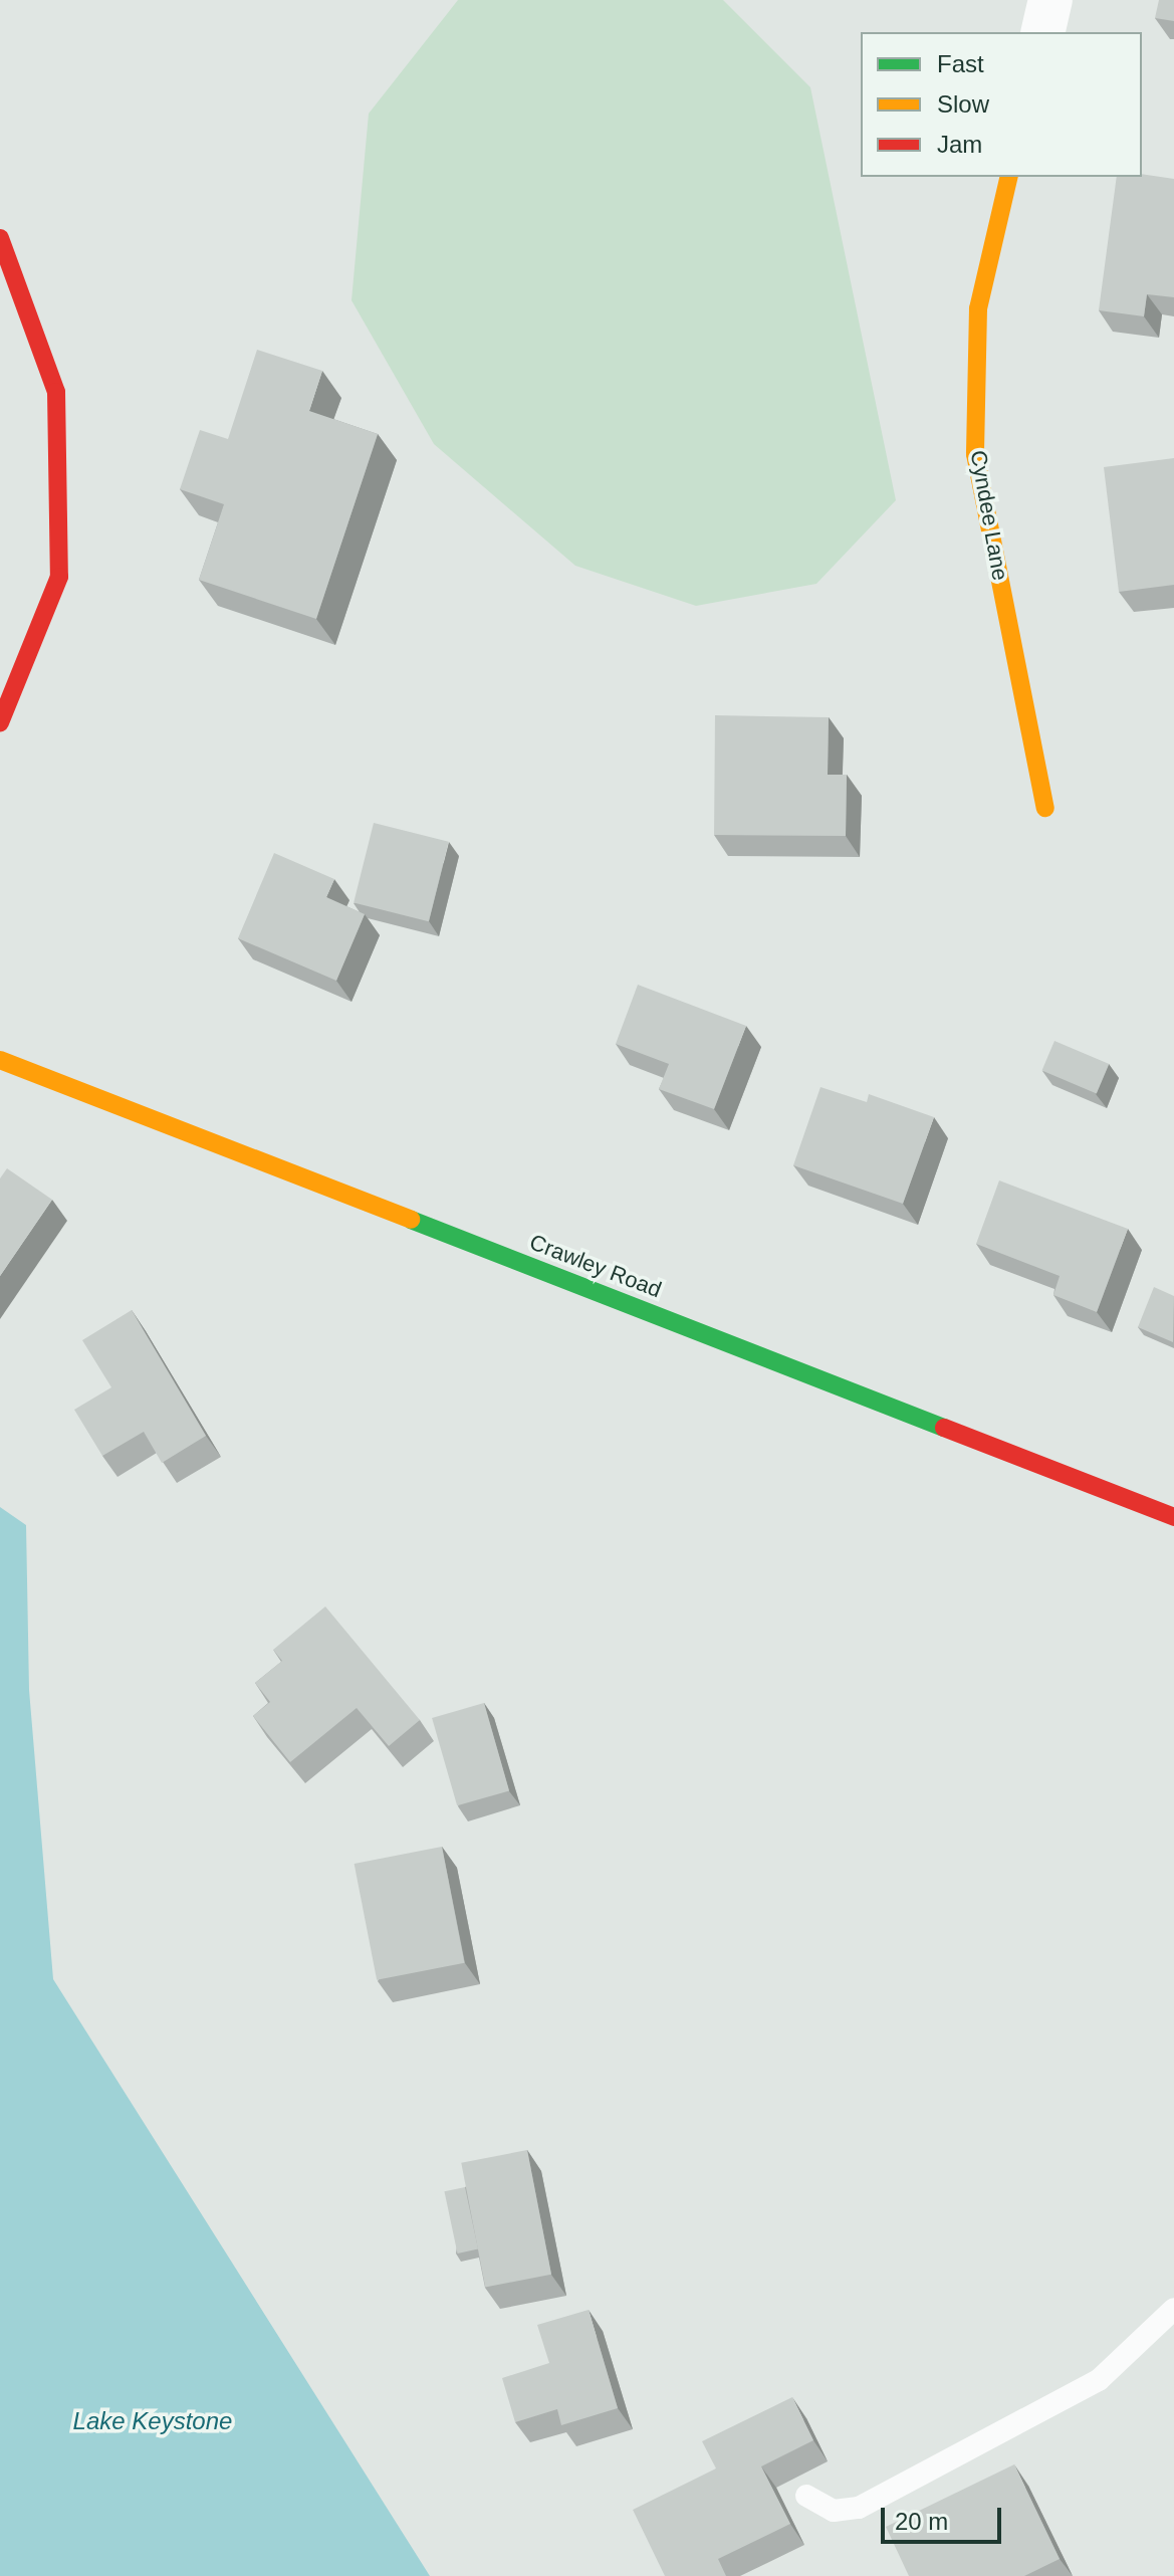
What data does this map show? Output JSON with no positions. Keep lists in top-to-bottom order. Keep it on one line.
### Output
{"streets":{"street":["Cyndee Lane","Crawley Road"]},"water":["Lake Keystone"],"legend":["Fast","Slow","Jam"],"scale_bar":"20 m"}
